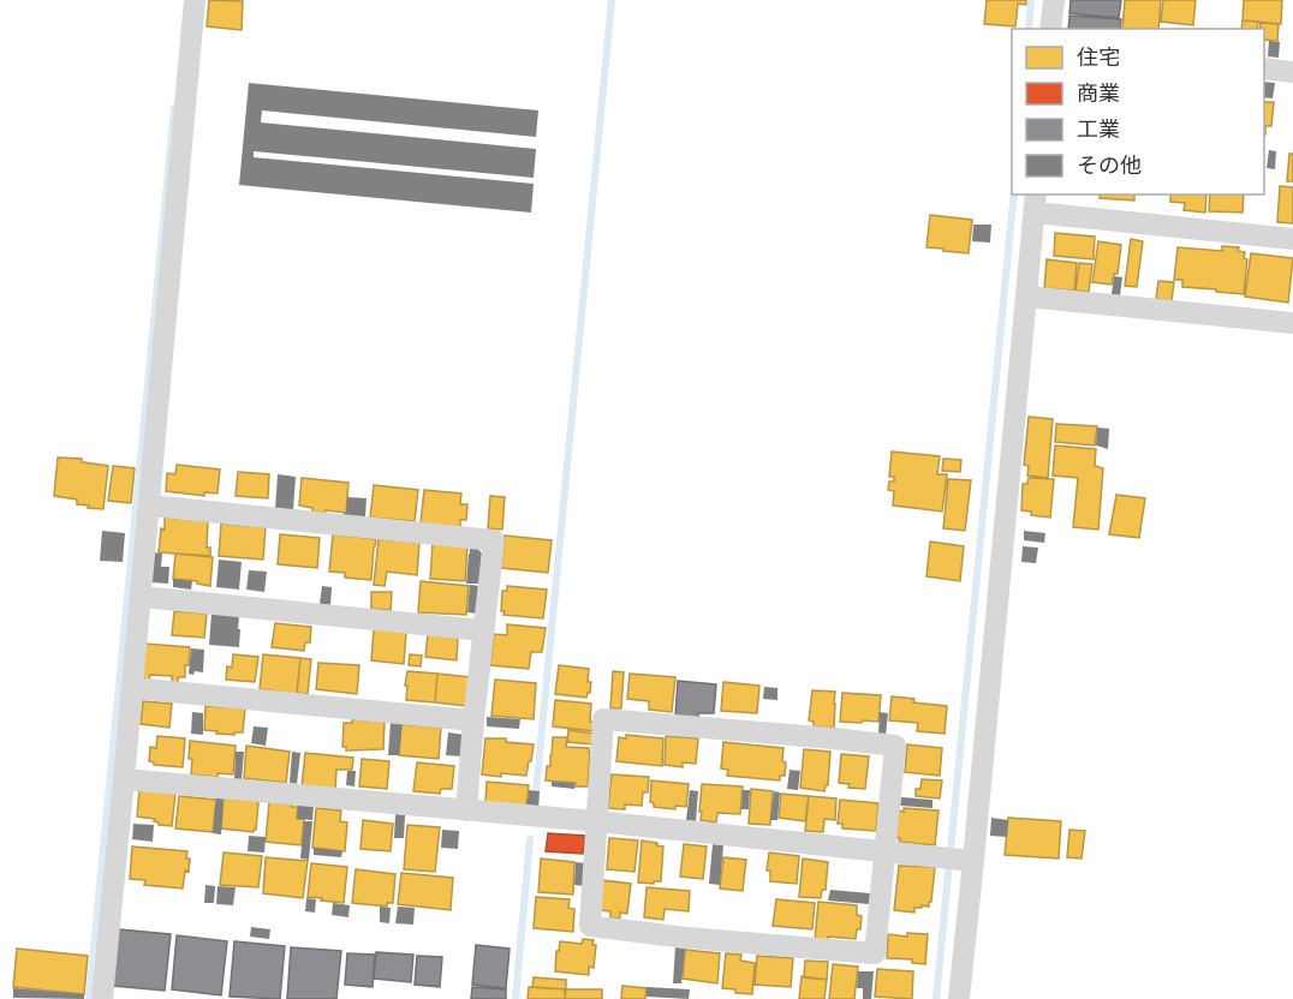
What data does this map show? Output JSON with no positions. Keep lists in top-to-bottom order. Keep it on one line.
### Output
{"legend":["住宅","商業","工業","その他"]}
